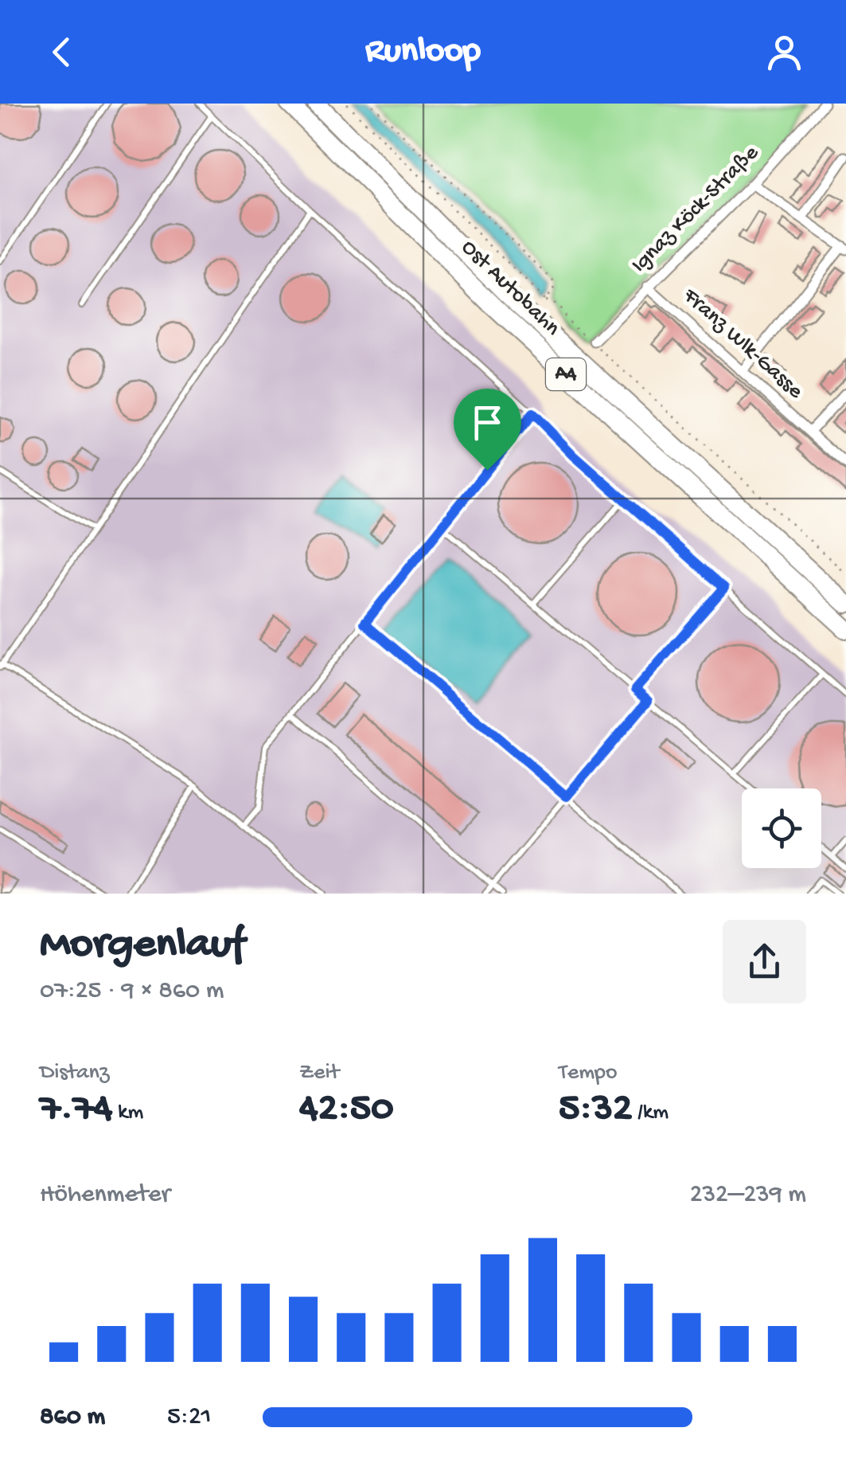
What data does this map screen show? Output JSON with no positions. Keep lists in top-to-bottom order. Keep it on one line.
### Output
{"streets":{"highway":["Ost Autobahn","A4"],"street":["Ignaz Köck-Straße","Franz Wlk-Gasse"]},"crossings":[["Ignaz Köck-Straße","Franz Wlk-Gasse"]],"page":{"header":"Runloop","heading":["Morgenlauf","07:25 · 9 × 860 m"],"stats":[["Distanz","7.74 km"],["Zeit","42:50"],["Tempo","5:32 /km"]],"chart":["Höhenmeter","232–239 m"],"list":[{"name":"860 m","note":"5:21"}]}}
